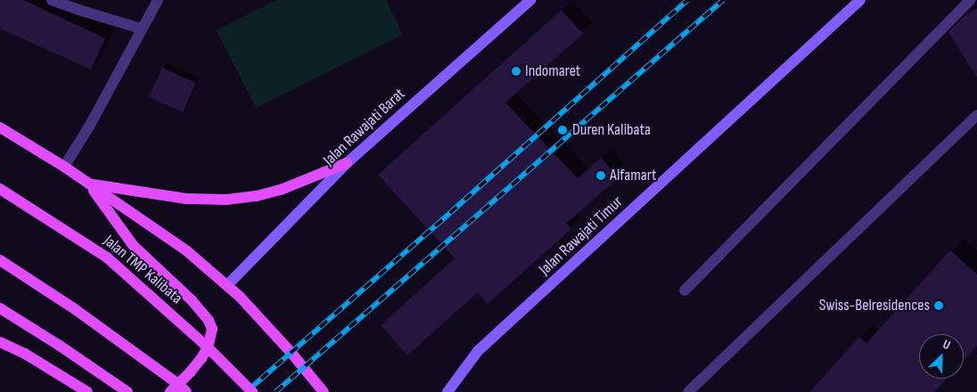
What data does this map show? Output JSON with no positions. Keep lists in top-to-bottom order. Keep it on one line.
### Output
{"streets":{"main road":["Jalan TMP Kalibata"],"street":["Jalan Rawajati Barat","Jalan Rawajati Timur"]},"places":["Indomaret","Duren Kalibata","Alfamart","Swiss-Belresidences"],"north":"top right"}
